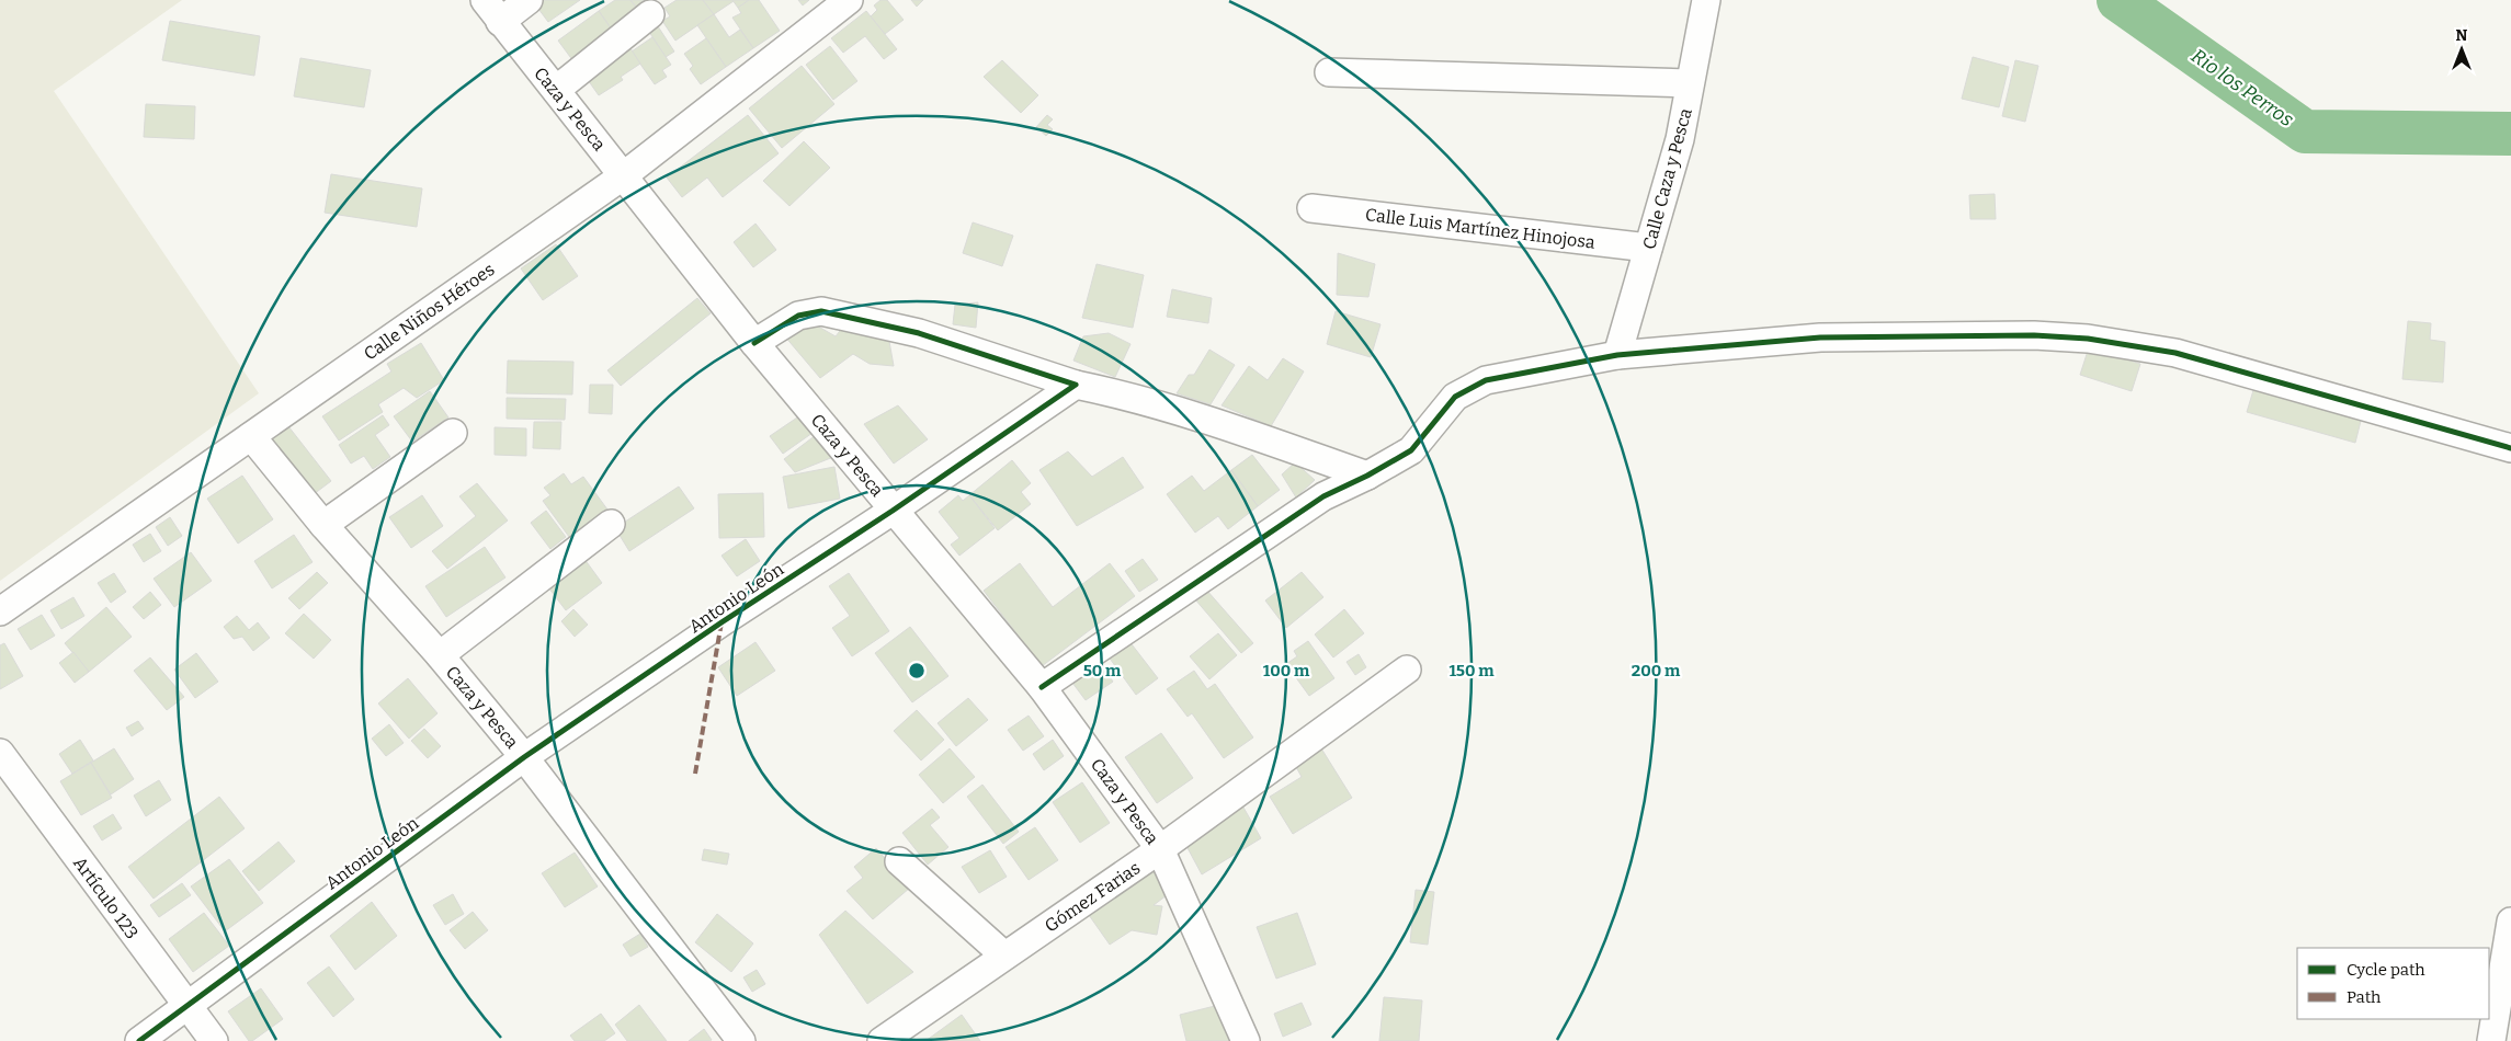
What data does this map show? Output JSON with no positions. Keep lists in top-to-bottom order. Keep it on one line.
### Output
{"streets":{"street":["Caza y Pesca","Calle Caza y Pesca","Calle Luis Martínez Hinojosa","Calle Niños Héroes","Antonio León","Gómez Farias","Artículo 123"]},"crossings":[["Caza y Pesca","Calle Niños Héroes"],["Caza y Pesca","Antonio León"],["Caza y Pesca","Gómez Farias"],["Calle Caza y Pesca","Calle Luis Martínez Hinojosa"],["Antonio León","Artículo 123"]],"water":["Rio los Perros"],"legend":["Cycle path","Path"],"north":"top","rings":["50 m","100 m","150 m","200 m"]}
